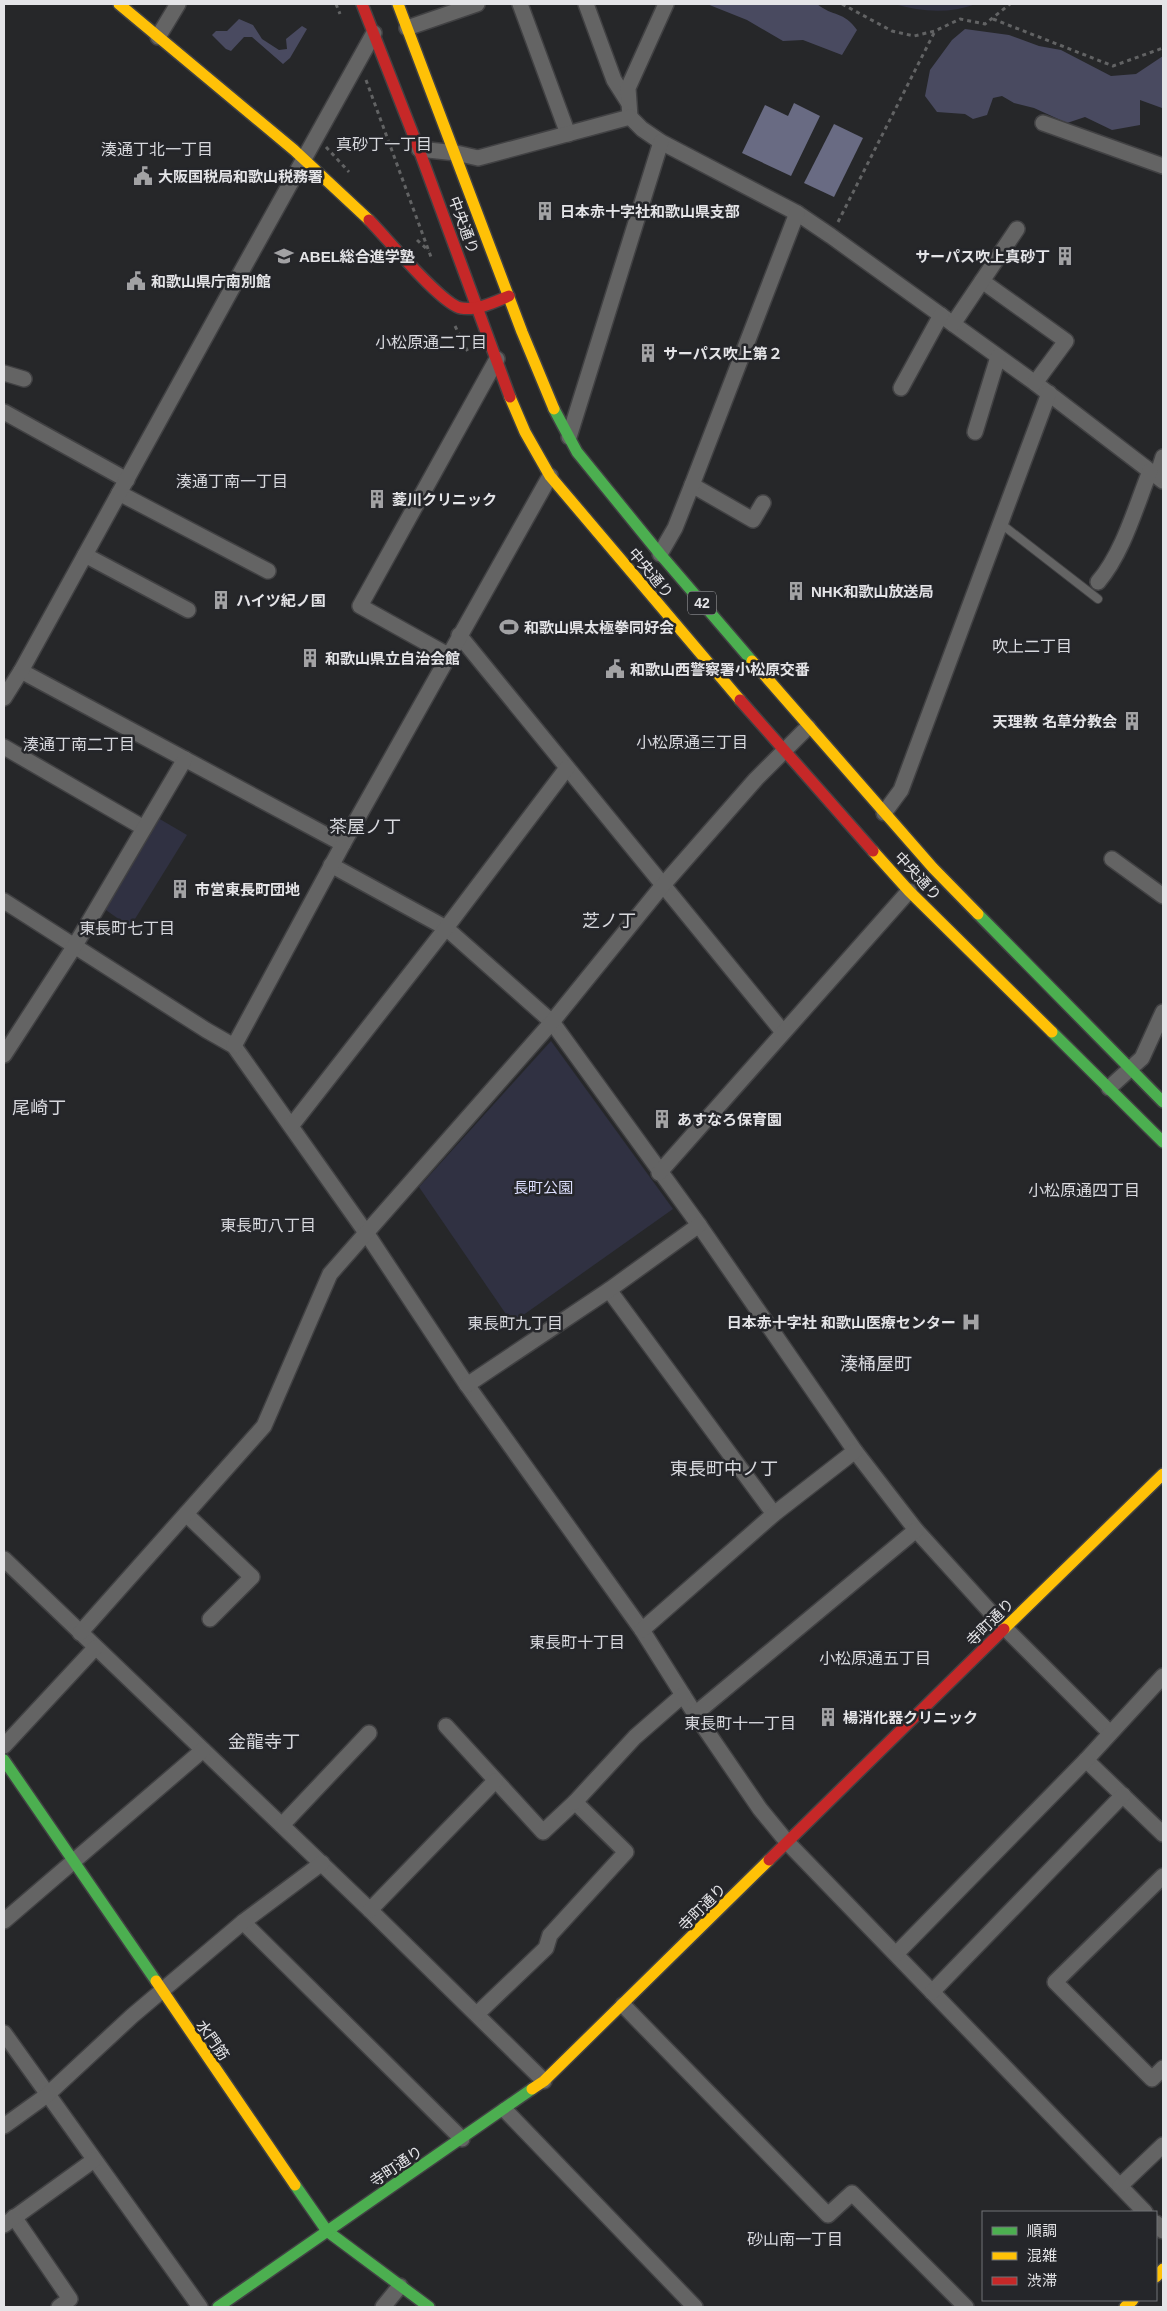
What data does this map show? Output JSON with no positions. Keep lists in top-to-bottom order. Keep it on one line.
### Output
{"streets":{"main road":["中央通り","42","寺町通り","水門筋"]},"crossings":[["寺町通り","水門筋"]],"districts":["真砂丁一丁目","湊通丁北一丁目","小松原通二丁目","湊通丁南一丁目","吹上二丁目","小松原通三丁目","湊通丁南二丁目","茶屋ノ丁","芝ノ丁","東長町七丁目","尾崎丁","小松原通四丁目","東長町八丁目","東長町九丁目","湊桶屋町","東長町中ノ丁","東長町十丁目","小松原通五丁目","東長町十一丁目","金龍寺丁","砂山南一丁目"],"parks":["長町公園"],"places":{"public building":["大阪国税局和歌山税務署","和歌山県庁南別館","和歌山西警察署小松原交番"],"building":["日本赤十字社和歌山県支部","サーパス吹上真砂丁","サーパス吹上第２","菱川クリニック","NHK和歌山放送局","ハイツ紀ノ国","和歌山県立自治会館","天理教 名草分教会","市営東長町団地","あすなろ保育園","楊消化器クリニック"],"school or university":["ABEL総合進学塾"],"sports":["和歌山県太極拳同好会"],"hospital":["日本赤十字社 和歌山医療センター"]},"legend":["順調","混雑","渋滞"]}
